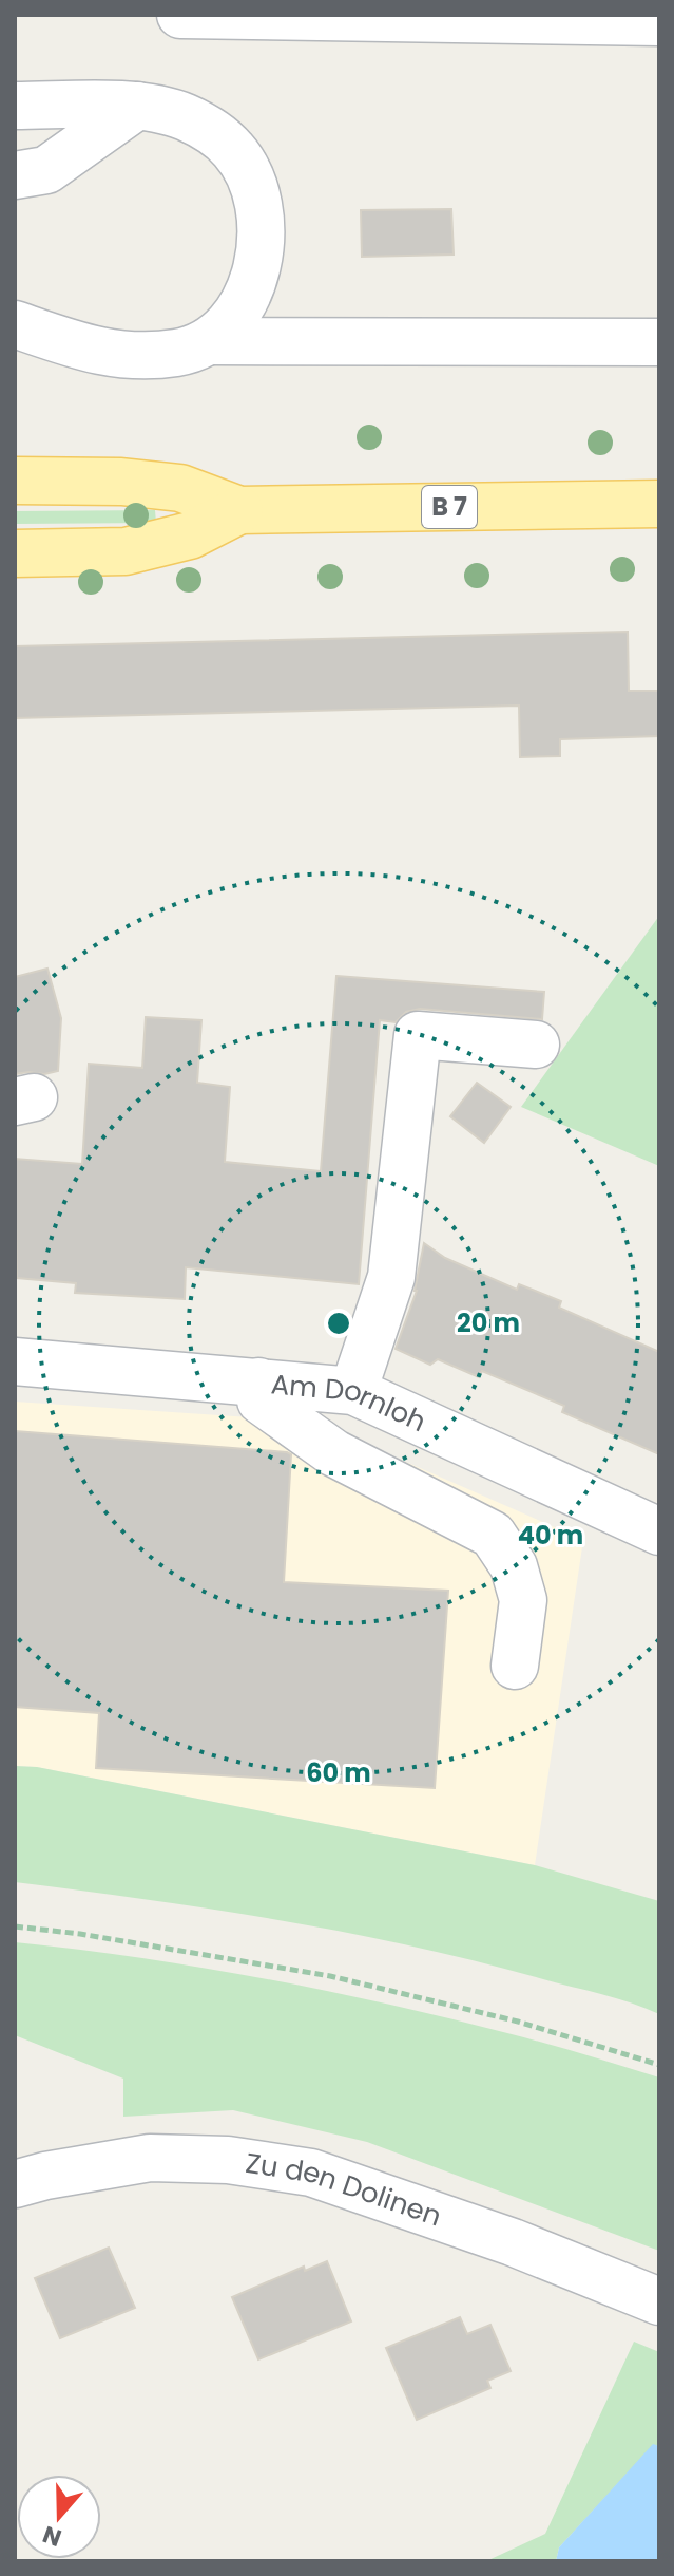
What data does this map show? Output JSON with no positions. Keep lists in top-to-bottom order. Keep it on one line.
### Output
{"streets":{"main road":["B 7"],"street":["Am Dornloh","Zu den Dolinen"]},"north":"bottom","rings":["20 m","40 m","60 m"]}
